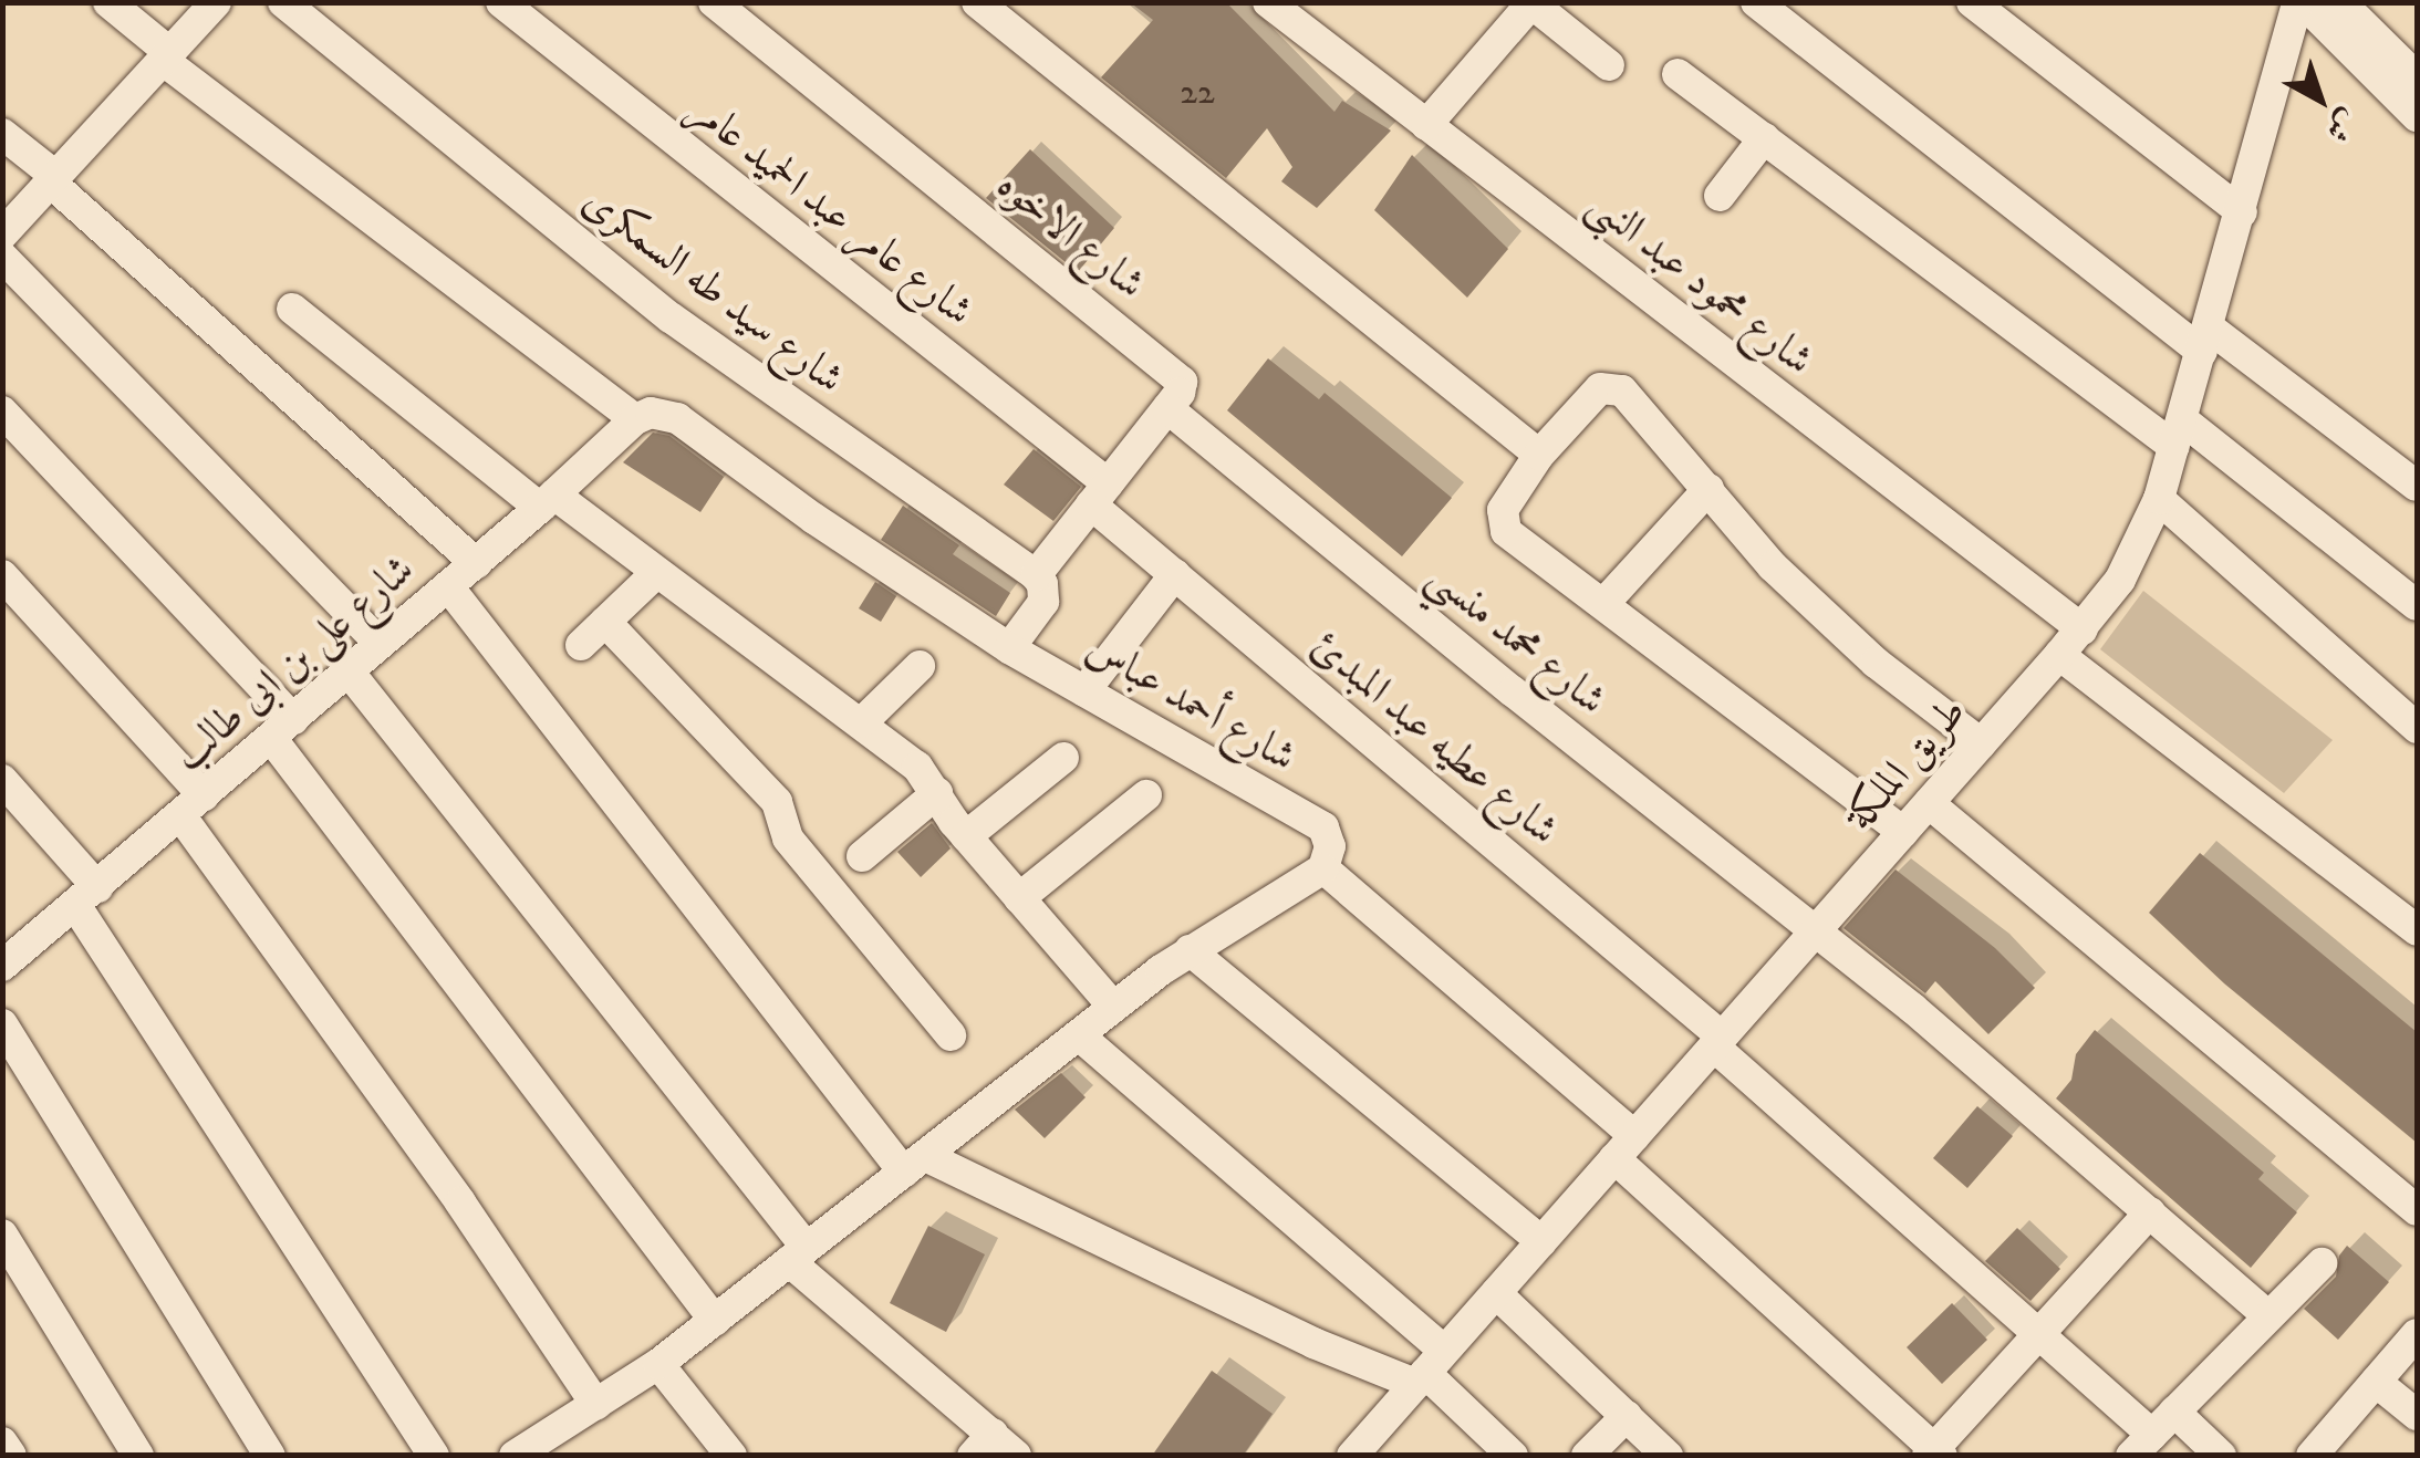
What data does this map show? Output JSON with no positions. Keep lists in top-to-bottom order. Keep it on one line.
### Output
{"streets":{"street":["شارع عامر عبد الحميد عامر","شارع الاخوه","شارع محمود عبد النبى","شارع سيد طه السمكرى","شارع محمد منسي","شارع على بن ابى طالب","شارع أحمد عباس","شارع عطيه عبد المبدئ","طريق الملكة"]},"crossings":[["شارع عامر عبد الحميد عامر","شارع عطيه عبد المبدئ"],["شارع الاخوه","شارع محمد منسي"],["شارع محمود عبد النبى","طريق الملكة"],["شارع محمد منسي","طريق الملكة"],["شارع على بن ابى طالب","شارع أحمد عباس"],["شارع عطيه عبد المبدئ","طريق الملكة"]],"house_numbers":["22"],"north":"bottom right"}
